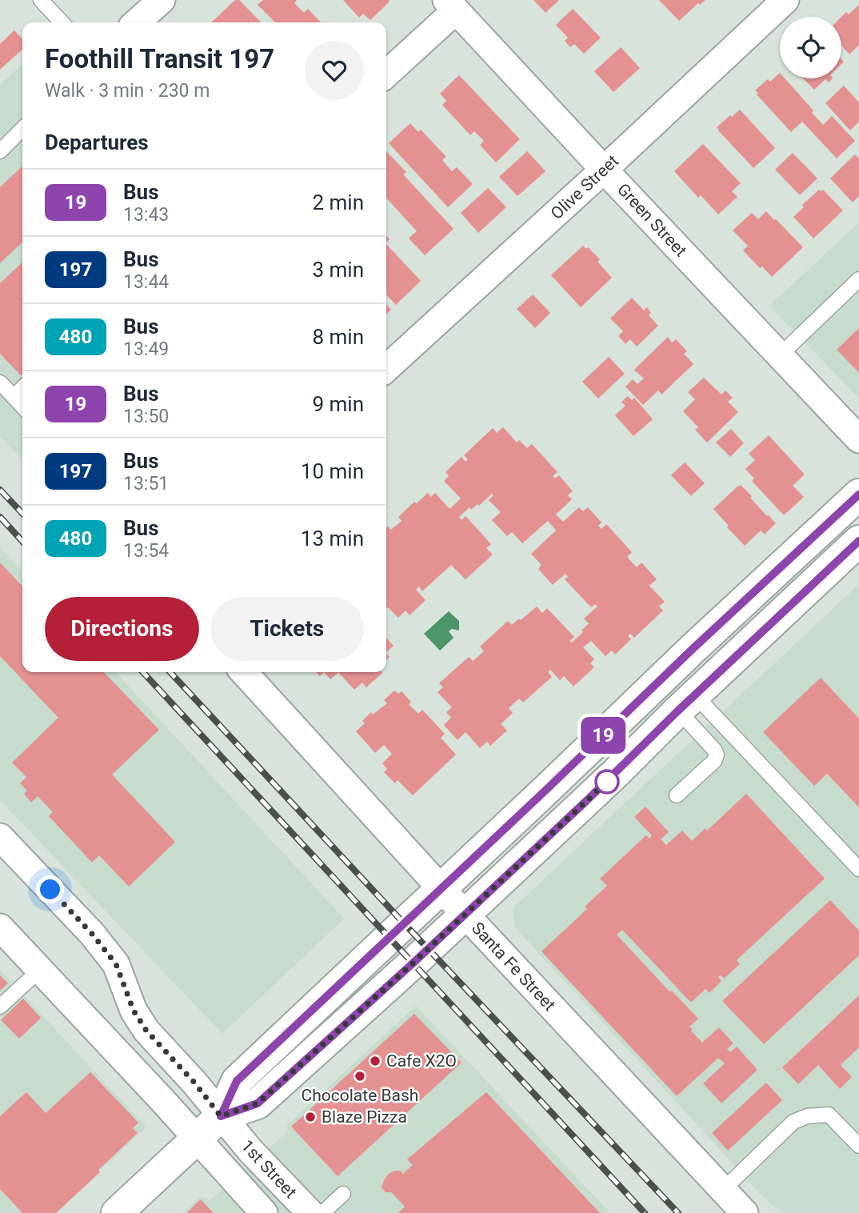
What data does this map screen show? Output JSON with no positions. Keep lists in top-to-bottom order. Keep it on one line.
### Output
{"streets":{"street":["Olive Street","Green Street","Santa Fe Street","1st Street"]},"crossings":[["Olive Street","Green Street"]],"places":["Cafe X2O","Chocolate Bash","Blaze Pizza"],"lines":["bus line 19"],"page":{"on_map":"19","heading":[["Foothill Transit 197","Walk · 3 min · 230 m"],"Departures"],"list":[{"mark":"19","name":"Bus","note":"13:43","value":"2 min"},{"mark":"197","name":"Bus","note":"13:44","value":"3 min"},{"mark":"480","name":"Bus","note":"13:49","value":"8 min"},{"mark":"19","name":"Bus","note":"13:50","value":"9 min"},{"mark":"197","name":"Bus","note":"13:51","value":"10 min"},{"mark":"480","name":"Bus","note":"13:54","value":"13 min"}],"buttons":["Directions","Tickets"]}}
